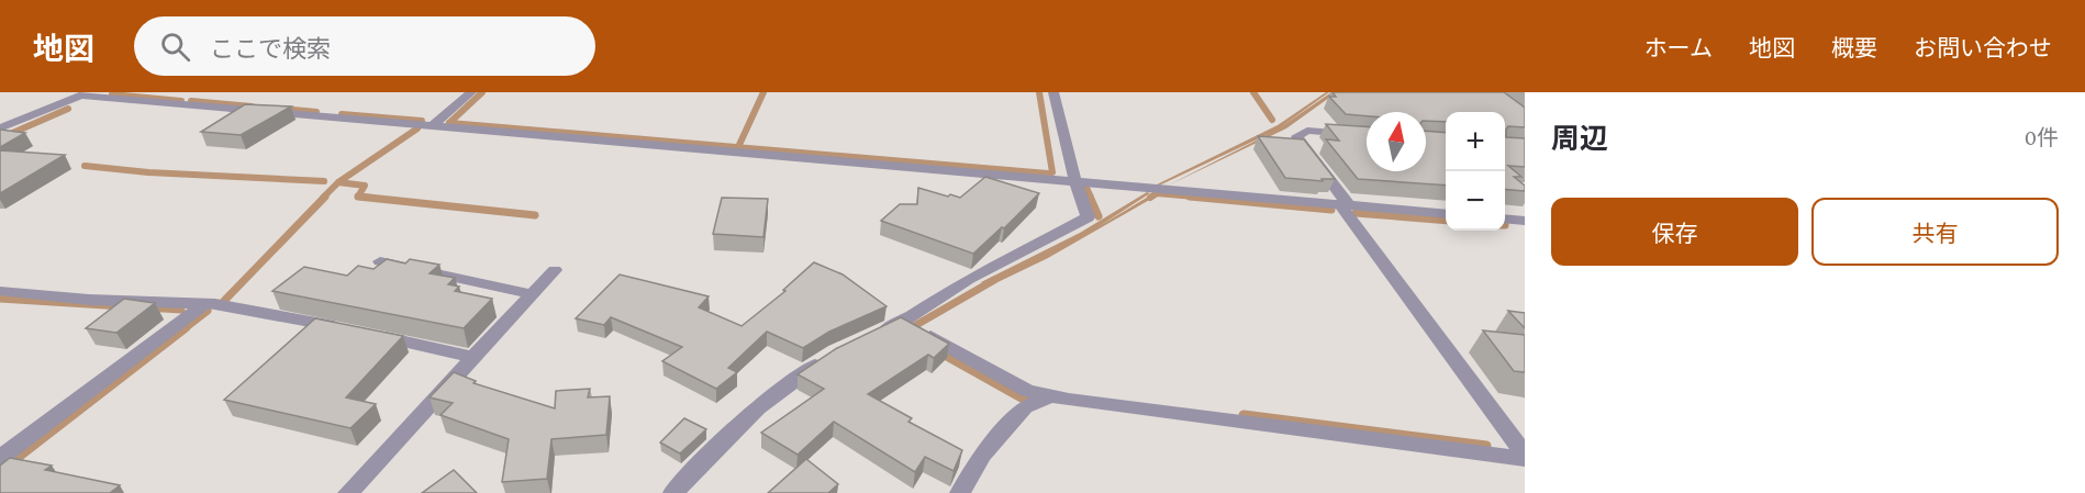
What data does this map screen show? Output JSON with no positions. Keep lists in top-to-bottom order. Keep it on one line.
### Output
{"north":"top","page":{"header":"地図","search":"ここで検索","nav":["ホーム","地図","概要","お問い合わせ"],"heading":["周辺","0件"],"map_buttons":["+","−"],"buttons":["保存","共有"]}}
